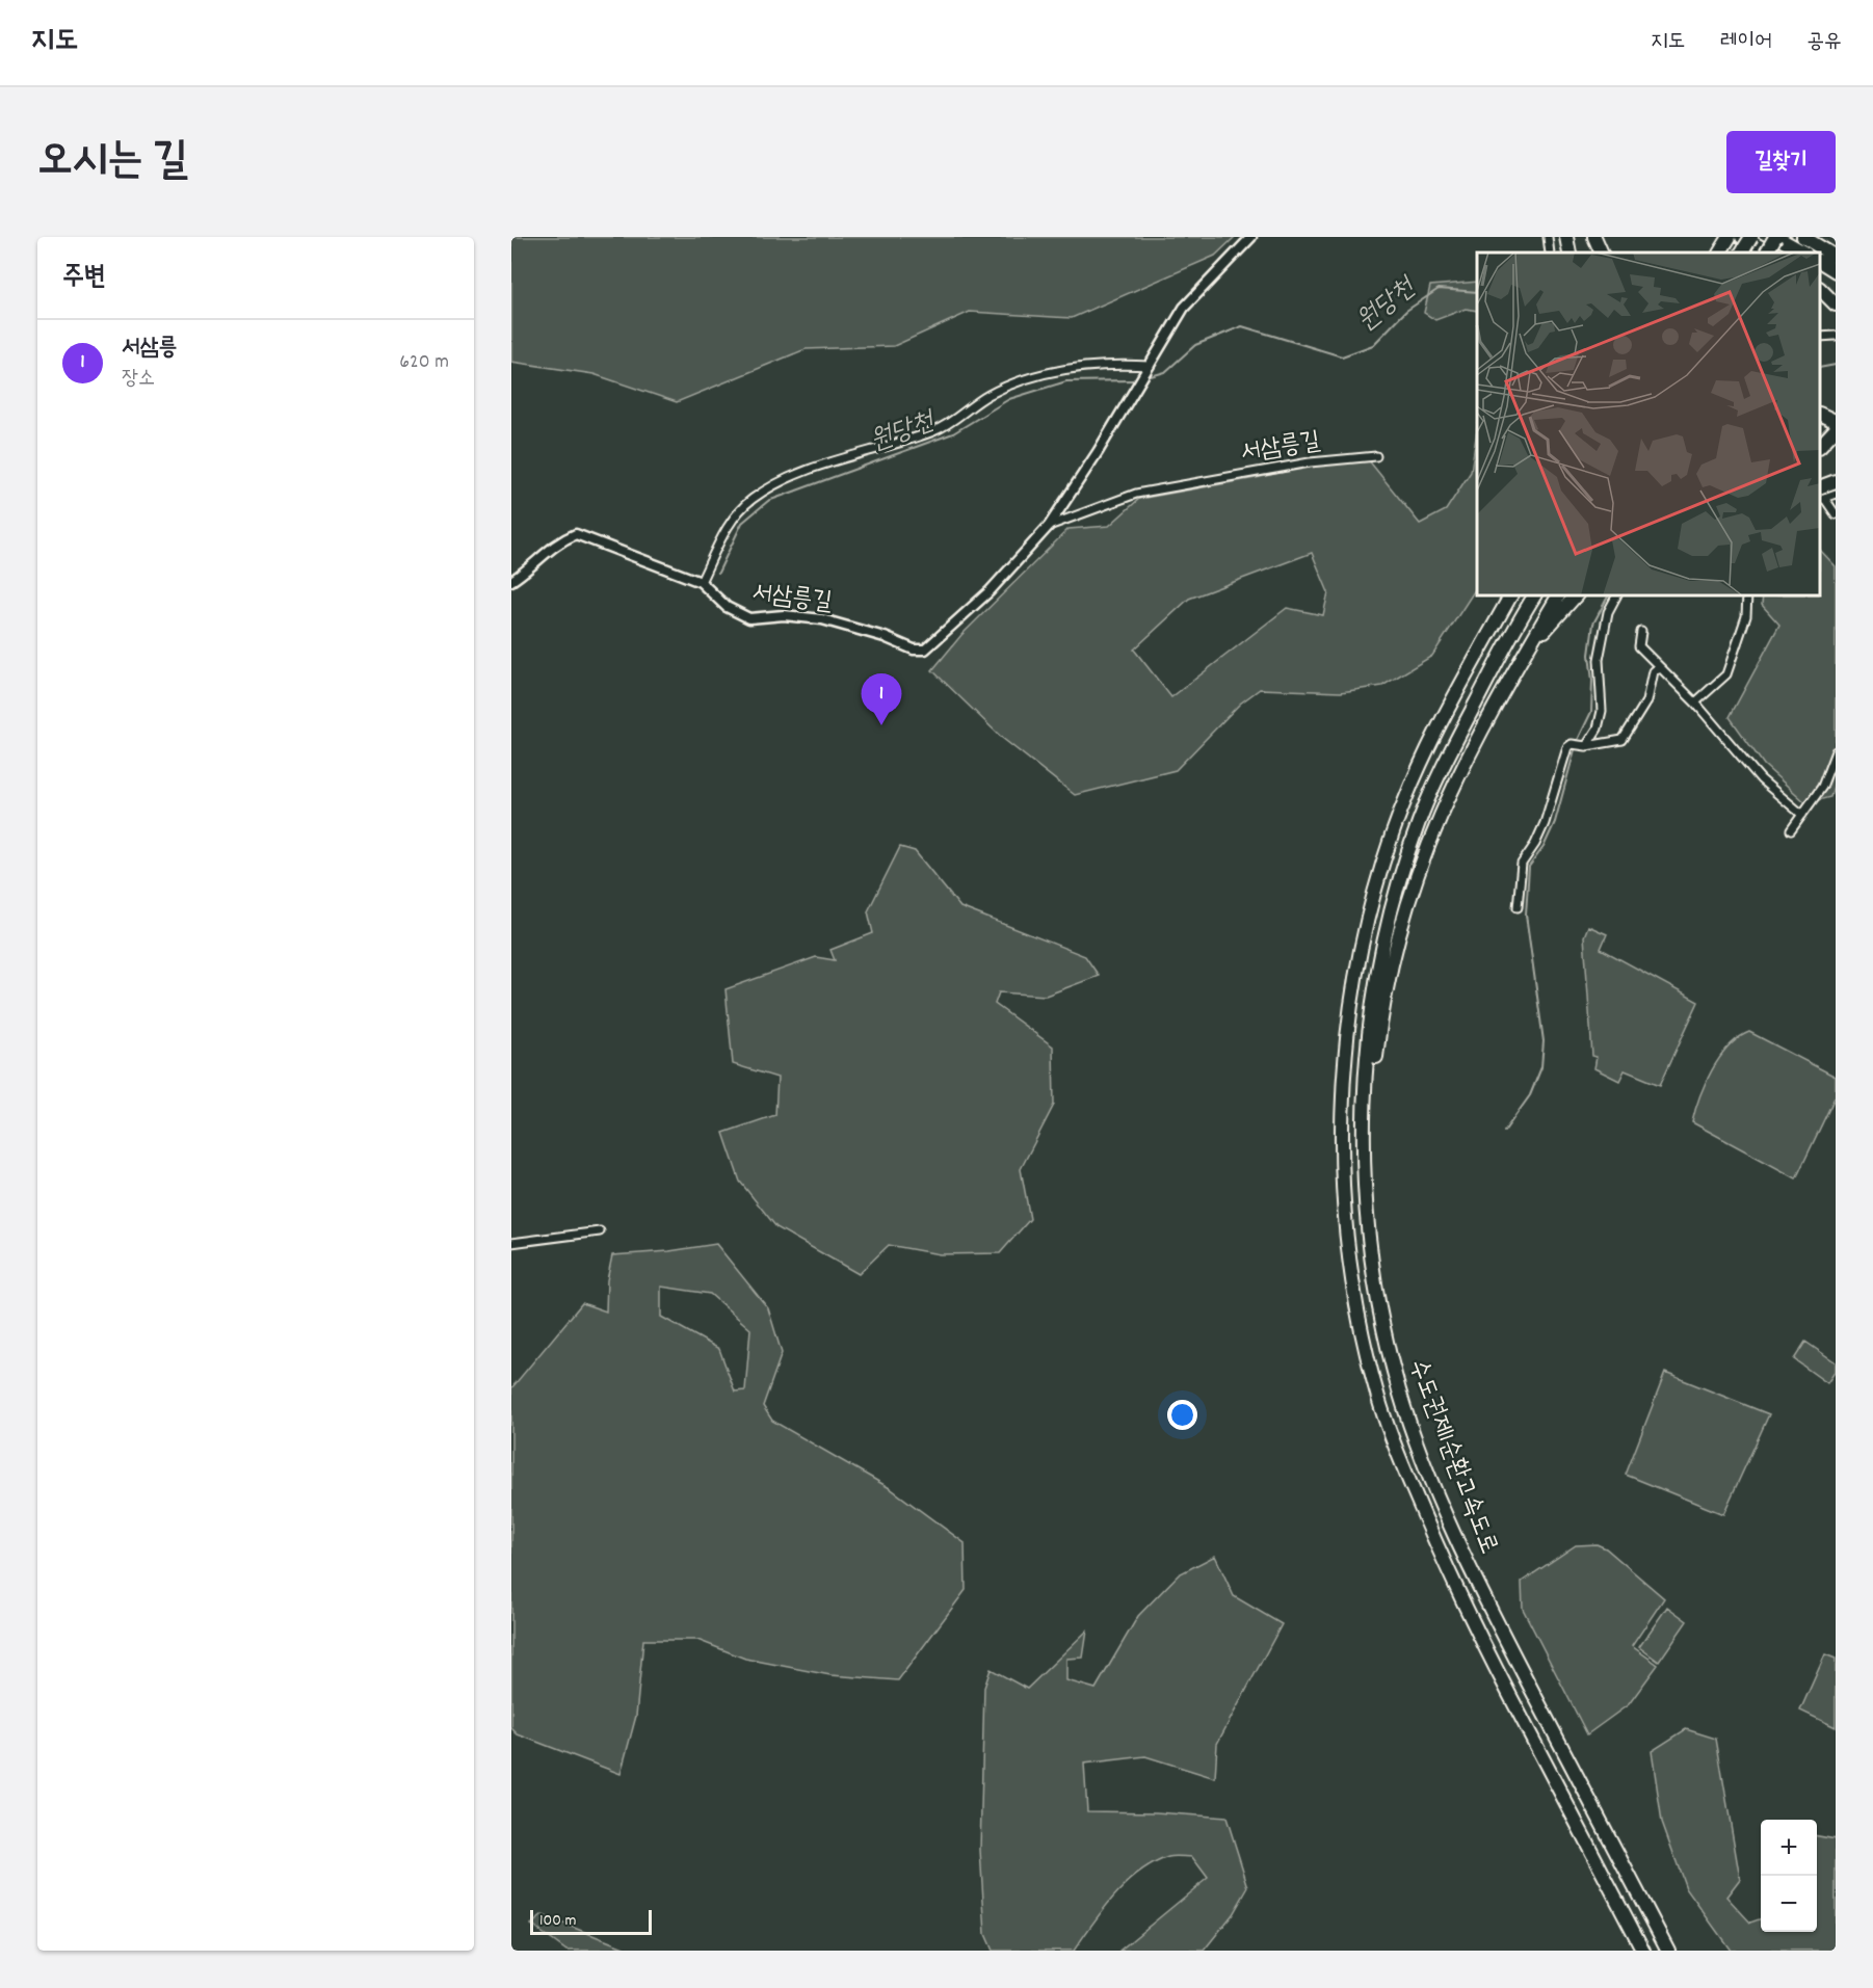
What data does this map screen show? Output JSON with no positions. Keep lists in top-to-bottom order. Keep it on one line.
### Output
{"streets":{"highway":["수도권제1순환고속도로"],"street":["서삼릉길"]},"water":["원당천"],"scale_bar":"100 m","page":{"header":"지도","nav":["지도","레이어","공유"],"title":"오시는 길","buttons":"길찾기","heading":"주변","list":[{"mark":"1","name":"서삼릉","note":"장소","value":"620 m"}],"pins":"1","map_buttons":["+","−"],"scale":"100 m"}}
